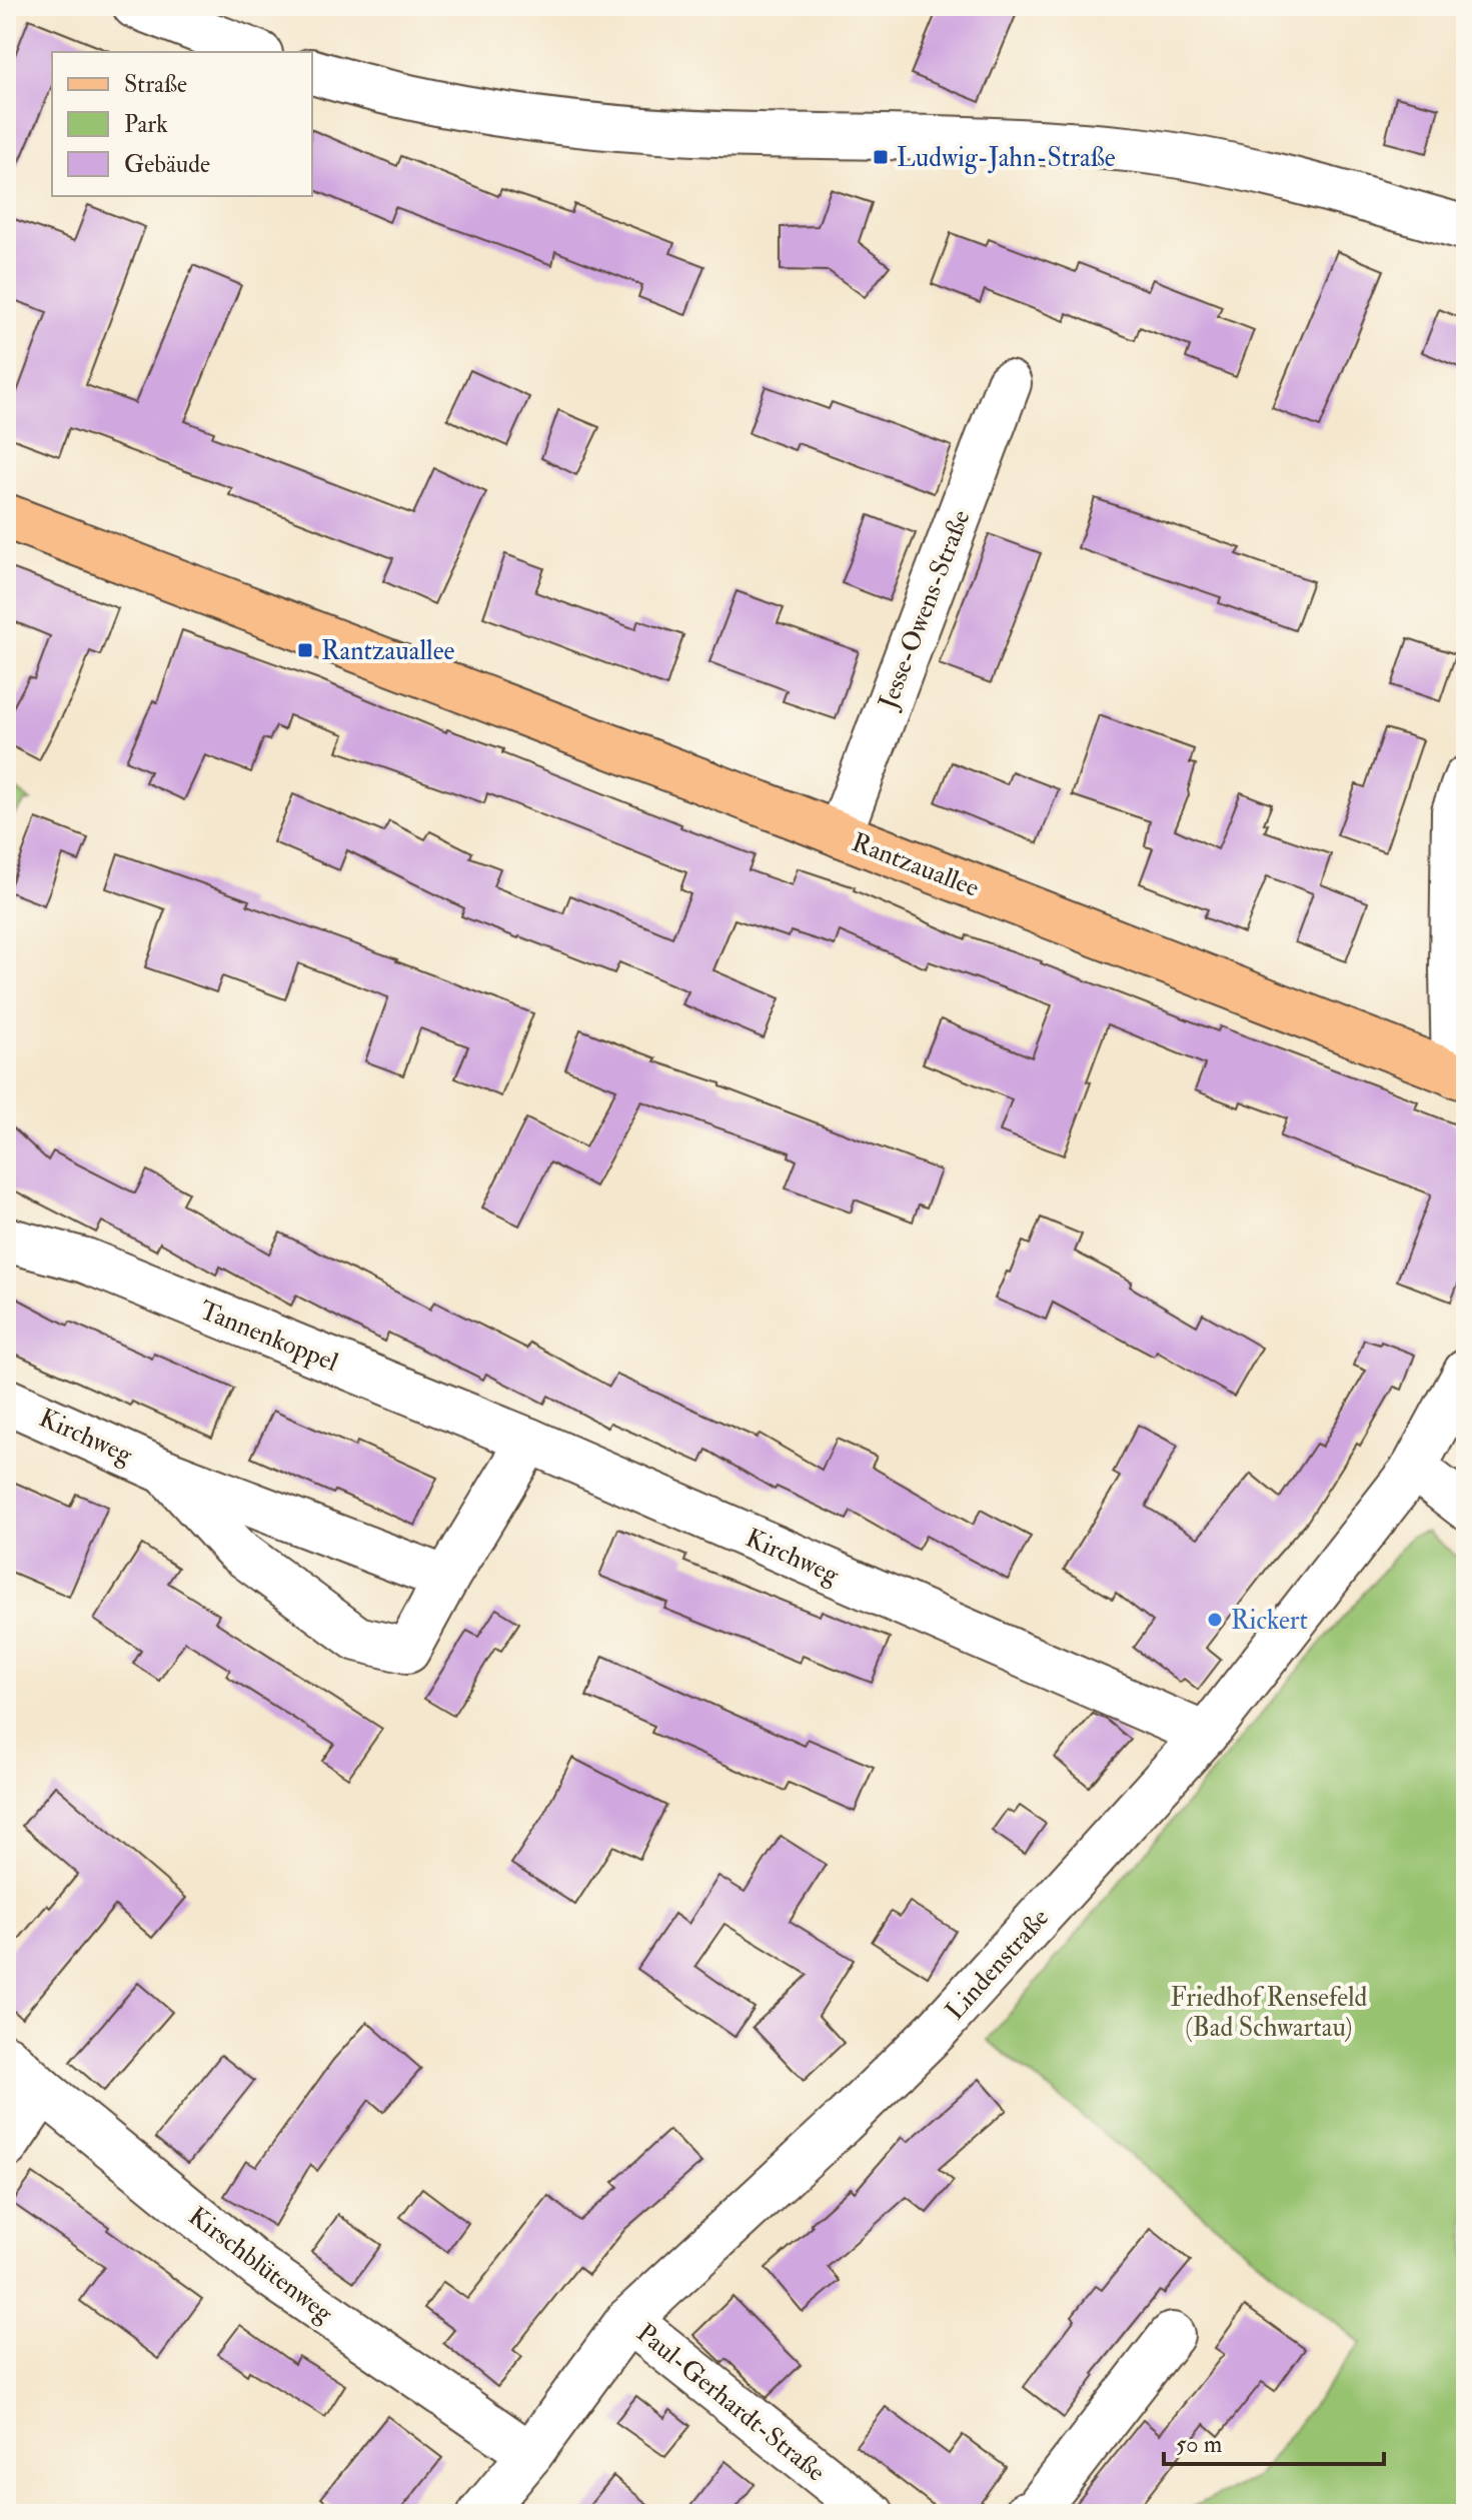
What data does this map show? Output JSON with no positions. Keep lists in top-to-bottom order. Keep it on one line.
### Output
{"streets":{"main road":["Rantzauallee"],"street":["Jesse-Owens-Straße","Tannenkoppel","Kirchweg","Lindenstraße","Kirschblütenweg","Paul-Gerhardt-Straße"]},"crossings":[["Jesse-Owens-Straße","Rantzauallee"],["Tannenkoppel","Kirchweg"],["Kirchweg","Lindenstraße"],["Lindenstraße","Kirschblütenweg"],["Lindenstraße","Paul-Gerhardt-Straße"]],"parks":["Friedhof Rensefeld (Bad Schwartau)"],"places":{"transit":["Ludwig-Jahn-Straße","Rantzauallee"],"other":["Rickert"]},"legend":["Straße","Park","Gebäude"],"scale_bar":"50 m"}
